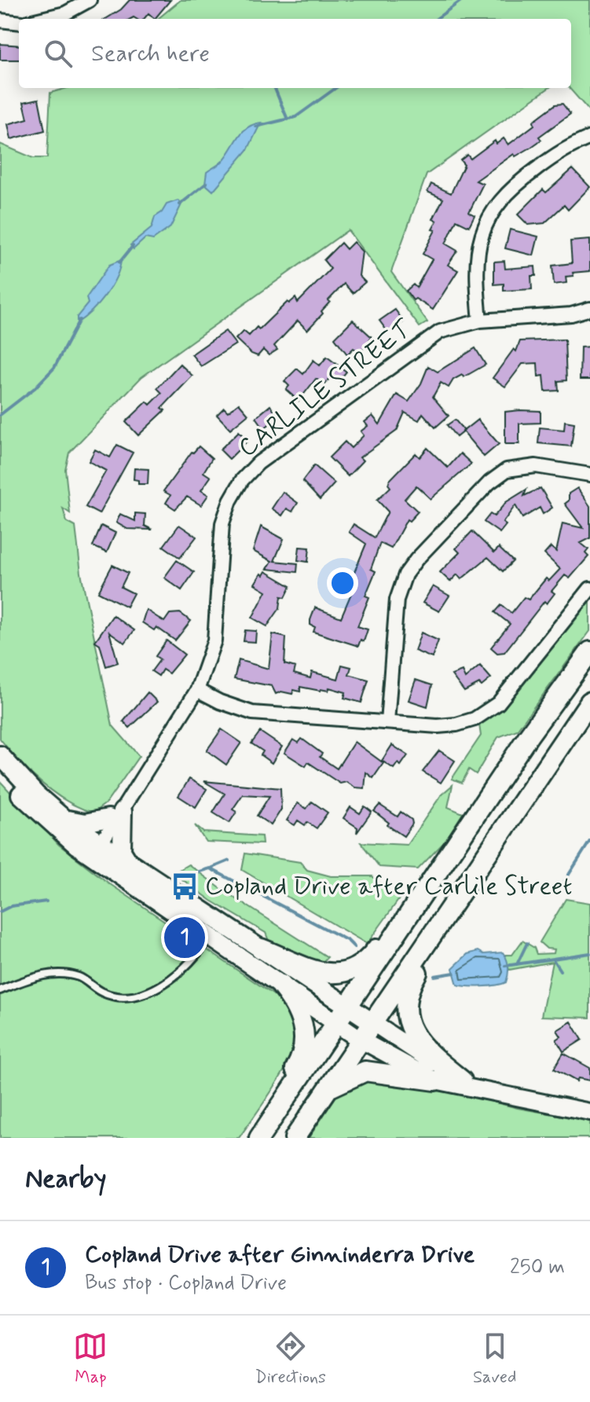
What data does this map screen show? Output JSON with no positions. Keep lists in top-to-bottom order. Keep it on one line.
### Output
{"streets":{"street":["CARLILE STREET"]},"places":{"bus stop":["Copland Drive after Carlile Street"]},"page":{"search":"Search here","pins":"1","heading":"Nearby","list":[{"mark":"1","name":"Copland Drive after Ginninderra Drive","note":"Bus stop · Copland Drive","value":"250 m"}],"nav":["Map","Directions","Saved"]}}
